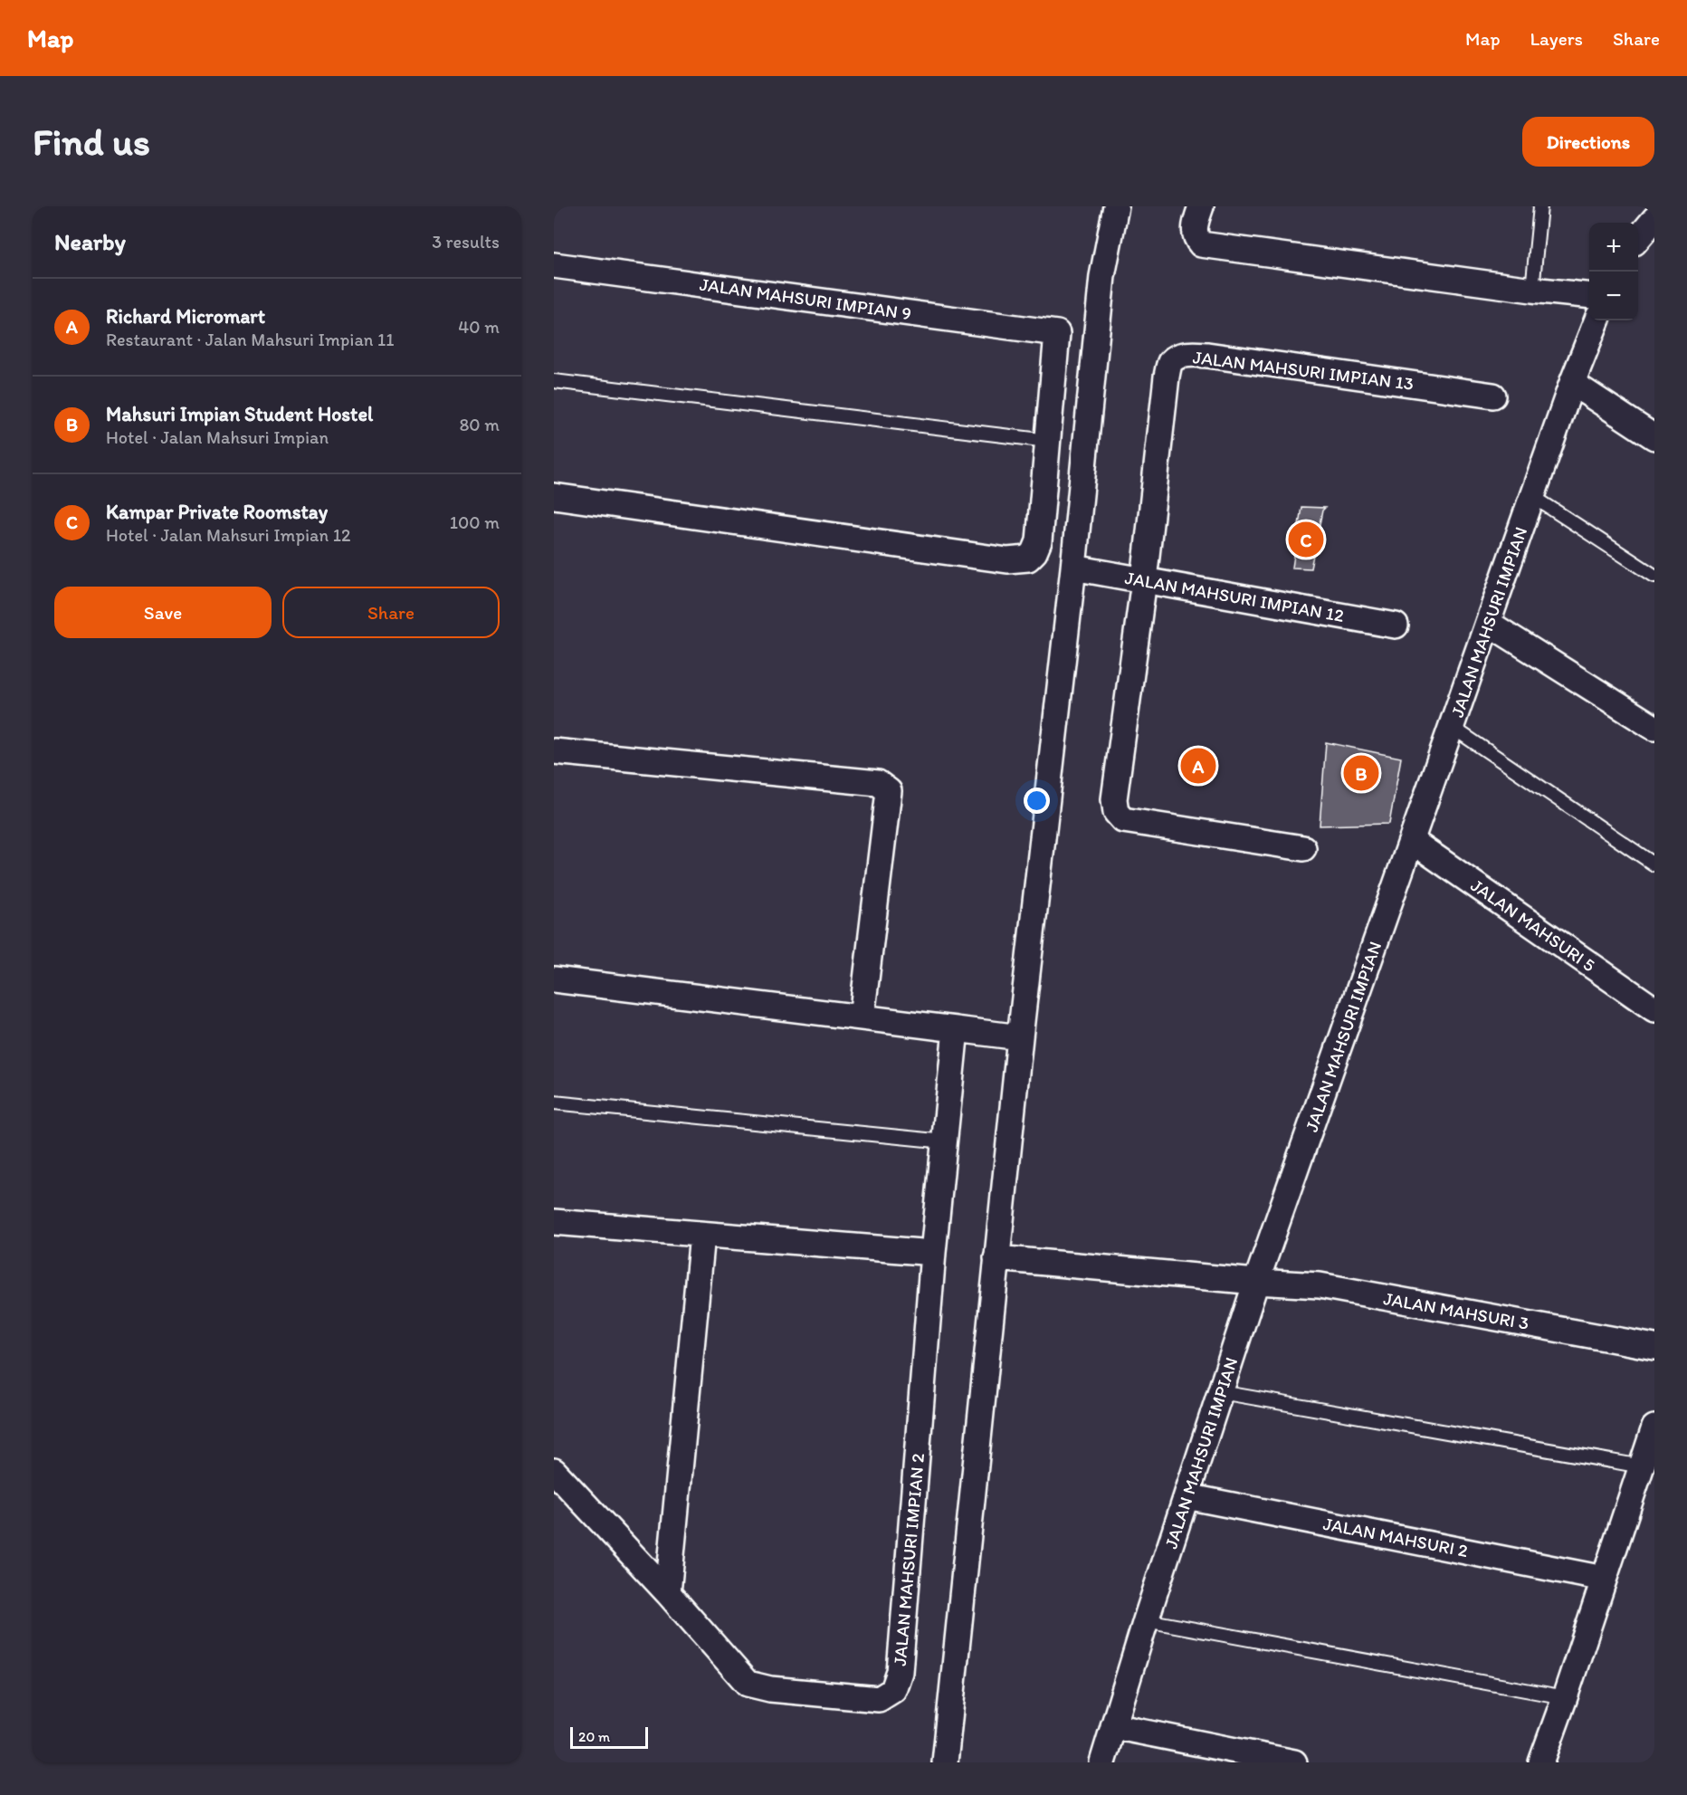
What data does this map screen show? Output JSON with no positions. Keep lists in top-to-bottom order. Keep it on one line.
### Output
{"streets":{"street":["JALAN MAHSURI IMPIAN 9","JALAN MAHSURI IMPIAN 13","JALAN MAHSURI IMPIAN 12","JALAN MAHSURI IMPIAN","JALAN MAHSURI 5","JALAN MAHSURI 3","JALAN MAHSURI 2","JALAN MAHSURI IMPIAN 2"]},"crossings":[["JALAN MAHSURI IMPIAN 13","JALAN MAHSURI IMPIAN 12"],["JALAN MAHSURI IMPIAN","JALAN MAHSURI 5"],["JALAN MAHSURI IMPIAN","JALAN MAHSURI 3"],["JALAN MAHSURI IMPIAN","JALAN MAHSURI 2"]],"scale_bar":"20 m","page":{"header":"Map","nav":["Map","Layers","Share"],"buttons":["Directions",["Save","Share"]],"title":"Find us","heading":["Nearby","3 results"],"map_buttons":["+","−"],"list":[{"mark":"A","name":"Richard Micromart","note":"Restaurant · Jalan Mahsuri Impian 11","value":"40 m"},{"mark":"B","name":"Mahsuri Impian Student Hostel","note":"Hotel · Jalan Mahsuri Impian","value":"80 m"},{"mark":"C","name":"Kampar Private Roomstay","note":"Hotel · Jalan Mahsuri Impian 12","value":"100 m"}],"pins":["C","A","B"],"scale":"20 m"}}
